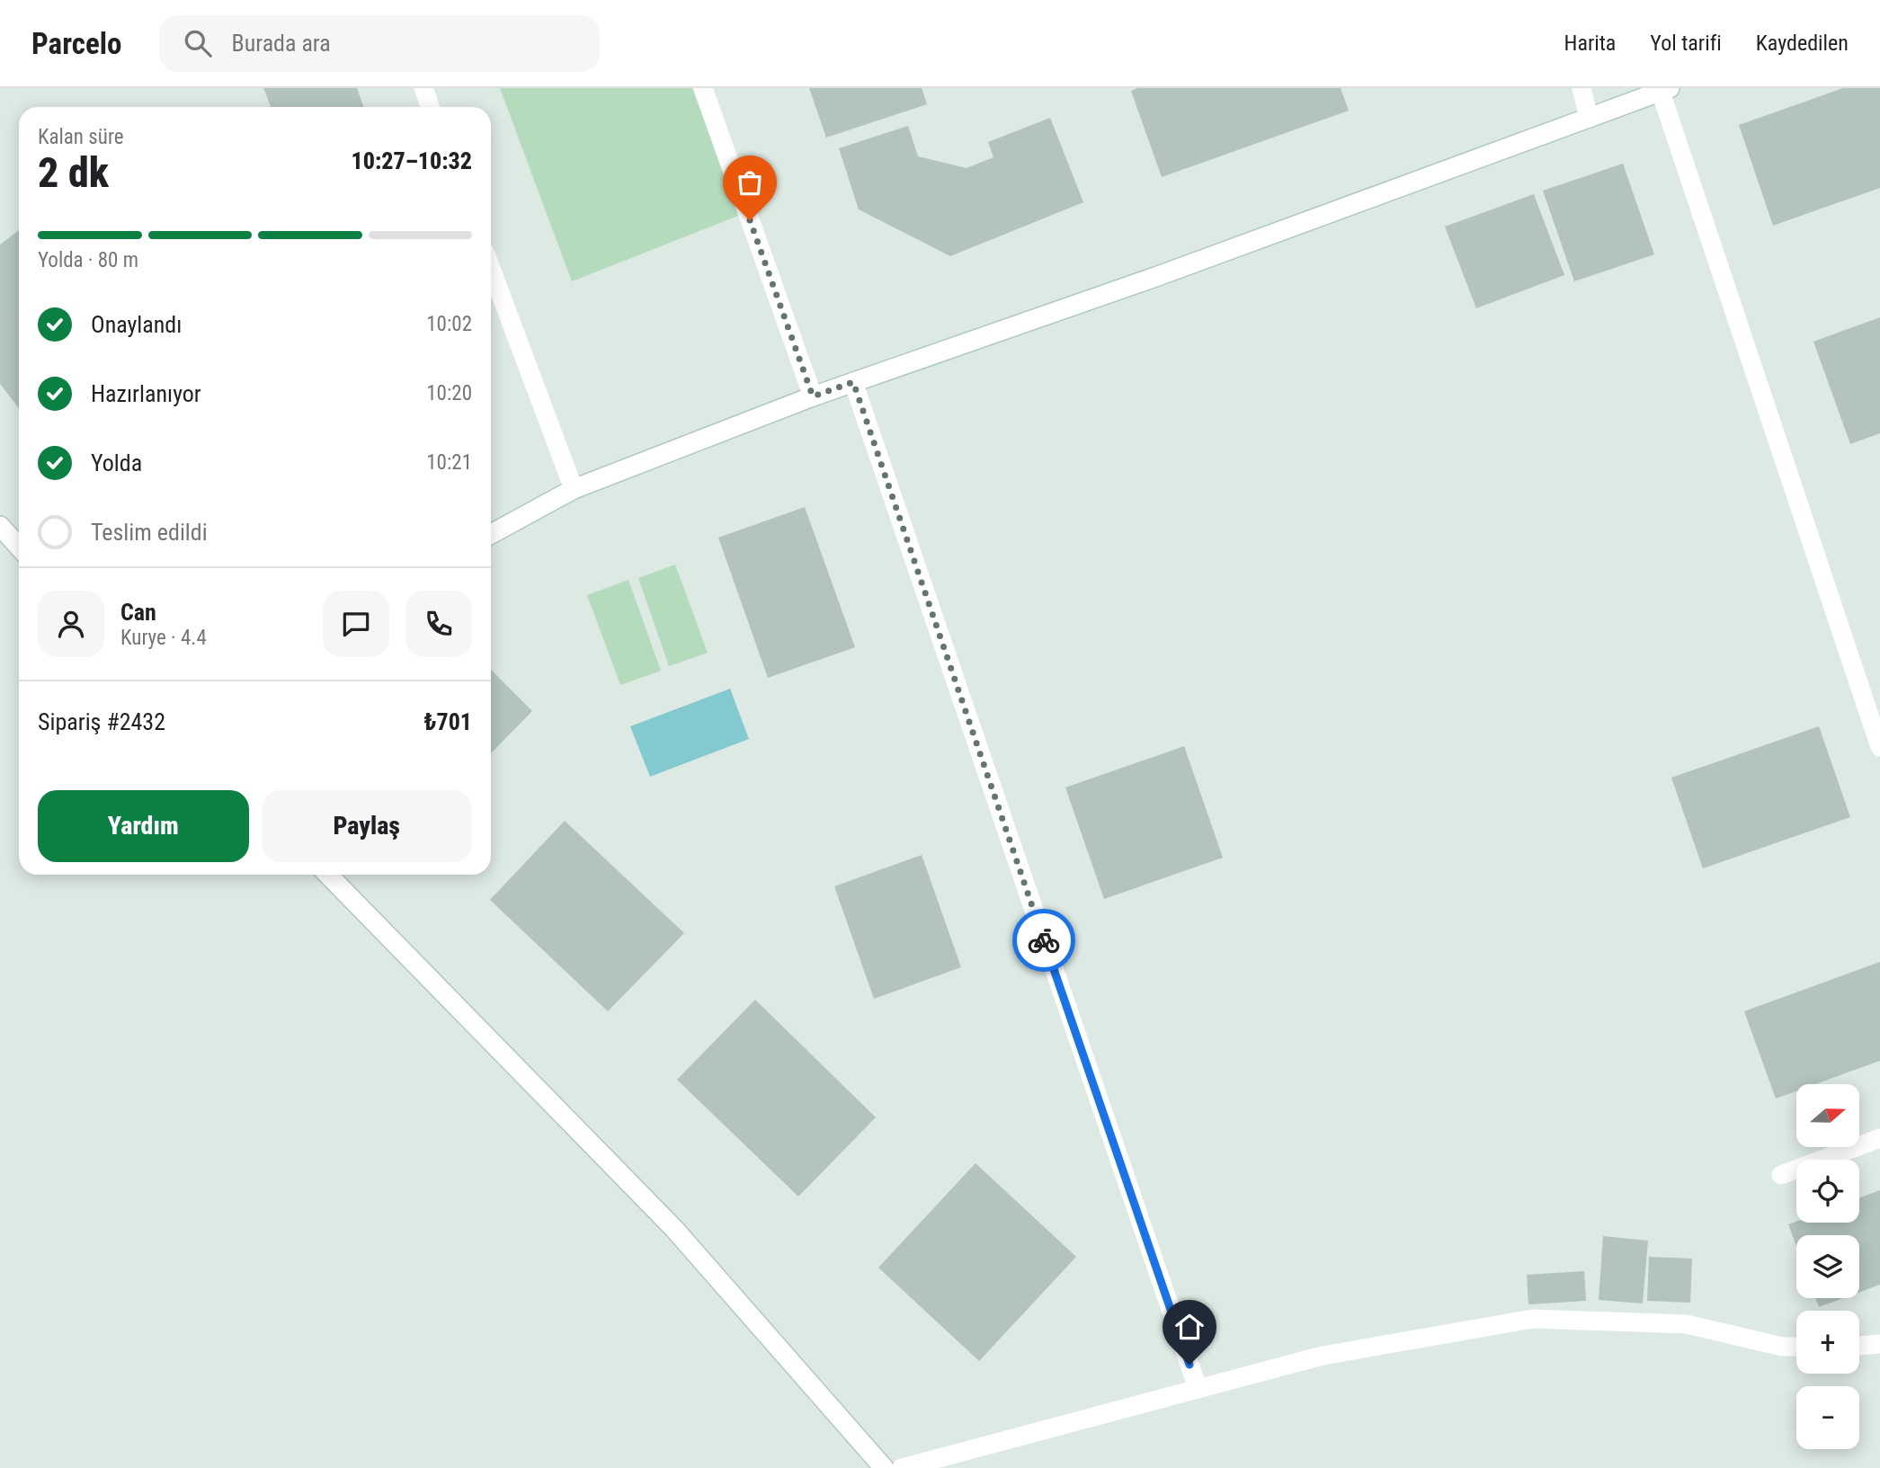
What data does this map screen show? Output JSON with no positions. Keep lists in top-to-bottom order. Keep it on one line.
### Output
{"north":"right","page":{"header":"Parcelo","search":"Burada ara","nav":["Harita","Yol tarifi","Kaydedilen"],"heading":["2 dk","Kalan süre","10:27–10:32"],"panel":["Can","Kurye · 4.4","Sipariş #2432","₺701"],"bar":"Yolda · 80 m","list":[["Onaylandı","10:02"],["Hazırlanıyor","10:20"],["Yolda","10:21"],"Teslim edildi"],"buttons":["Yardım","Paylaş"],"map_buttons":["+","−"]}}
